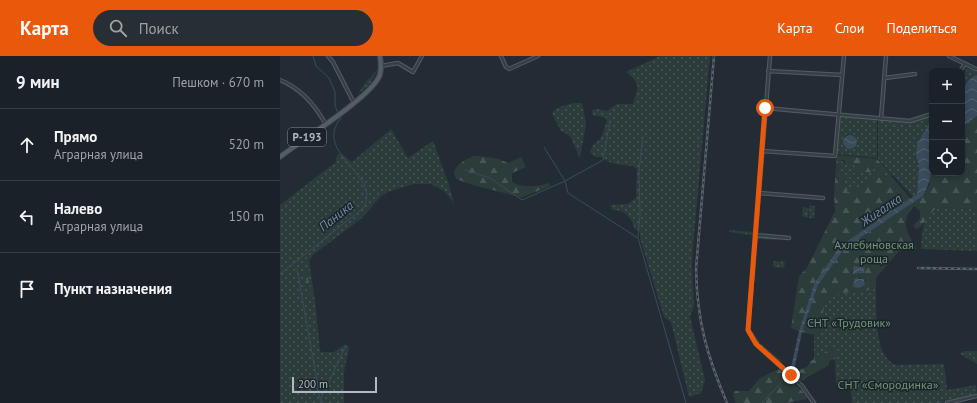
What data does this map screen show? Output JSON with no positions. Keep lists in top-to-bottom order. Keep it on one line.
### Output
{"streets":{"main road":["Р-193"]},"water":["Жигалка","Паника"],"parks":["Ахлебиновская роща","СНТ «Трудовик»","СНТ «Смородинка»"],"scale_bar":"200 m","page":{"header":"Карта","search":"Поиск","nav":["Карта","Слои","Поделиться"],"heading":["9 мин","Пешком · 670 m"],"map_buttons":["+","−"],"list":[["Прямо","Аграрная улица","520 m"],["Налево","Аграрная улица","150 m"],"Пункт назначения"],"scale":"200 m"}}
